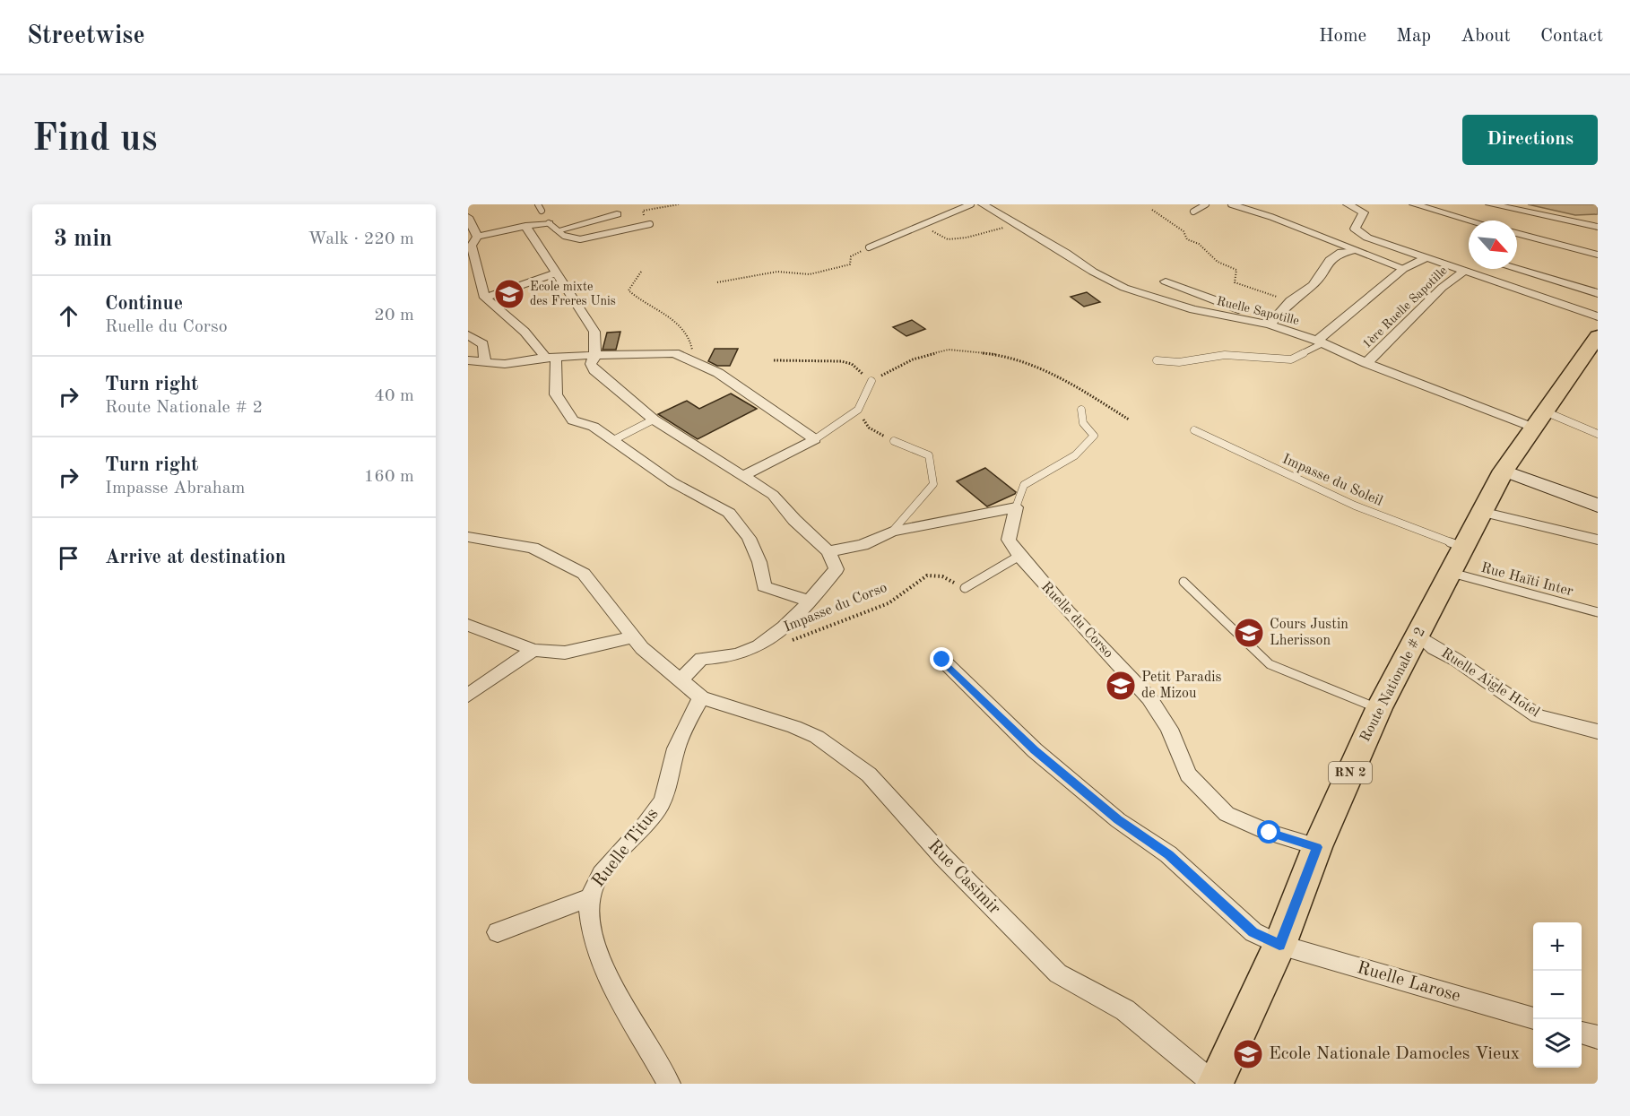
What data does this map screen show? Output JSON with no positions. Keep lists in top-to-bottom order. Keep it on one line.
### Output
{"streets":{"main road":["Route Nationale # 2","RN 2"],"street":["1ère Ruelle Sapotille","Ruelle Sapotille","Ruelle du Corso","Ruelle Aigle Hotel","Ruelle Titus","Rue Casimir","Ruelle Larose"],"lane":["Impasse du Soleil","Rue Haïti Inter"],"path":["Impasse du Corso"]},"crossings":[["1ère Ruelle Sapotille","Ruelle Sapotille"],["Ruelle Sapotille","Route Nationale # 2"],["Impasse du Soleil","Route Nationale # 2"],["Rue Haïti Inter","Route Nationale # 2"],["Ruelle du Corso","Route Nationale # 2"],["Ruelle Aigle Hotel","Route Nationale # 2"],["Route Nationale # 2","Rue Casimir"],["Route Nationale # 2","Ruelle Larose"],["Ruelle Titus","Rue Casimir"]],"places":{"school or university":["Ecole mixte des Freres Unis","Cours Justin Lherisson","Petit Paradis de Mizou","Ecole Nationale Damocles Vieux"]},"north":"bottom right","page":{"header":"Streetwise","nav":["Home","Map","About","Contact"],"buttons":"Directions","title":"Find us","heading":["3 min","Walk · 220 m"],"list":[["Continue","Ruelle du Corso","20 m"],["Turn right","Route Nationale # 2","40 m"],["Turn right","Impasse Abraham","160 m"],"Arrive at destination"],"map_buttons":["+","−"]}}
